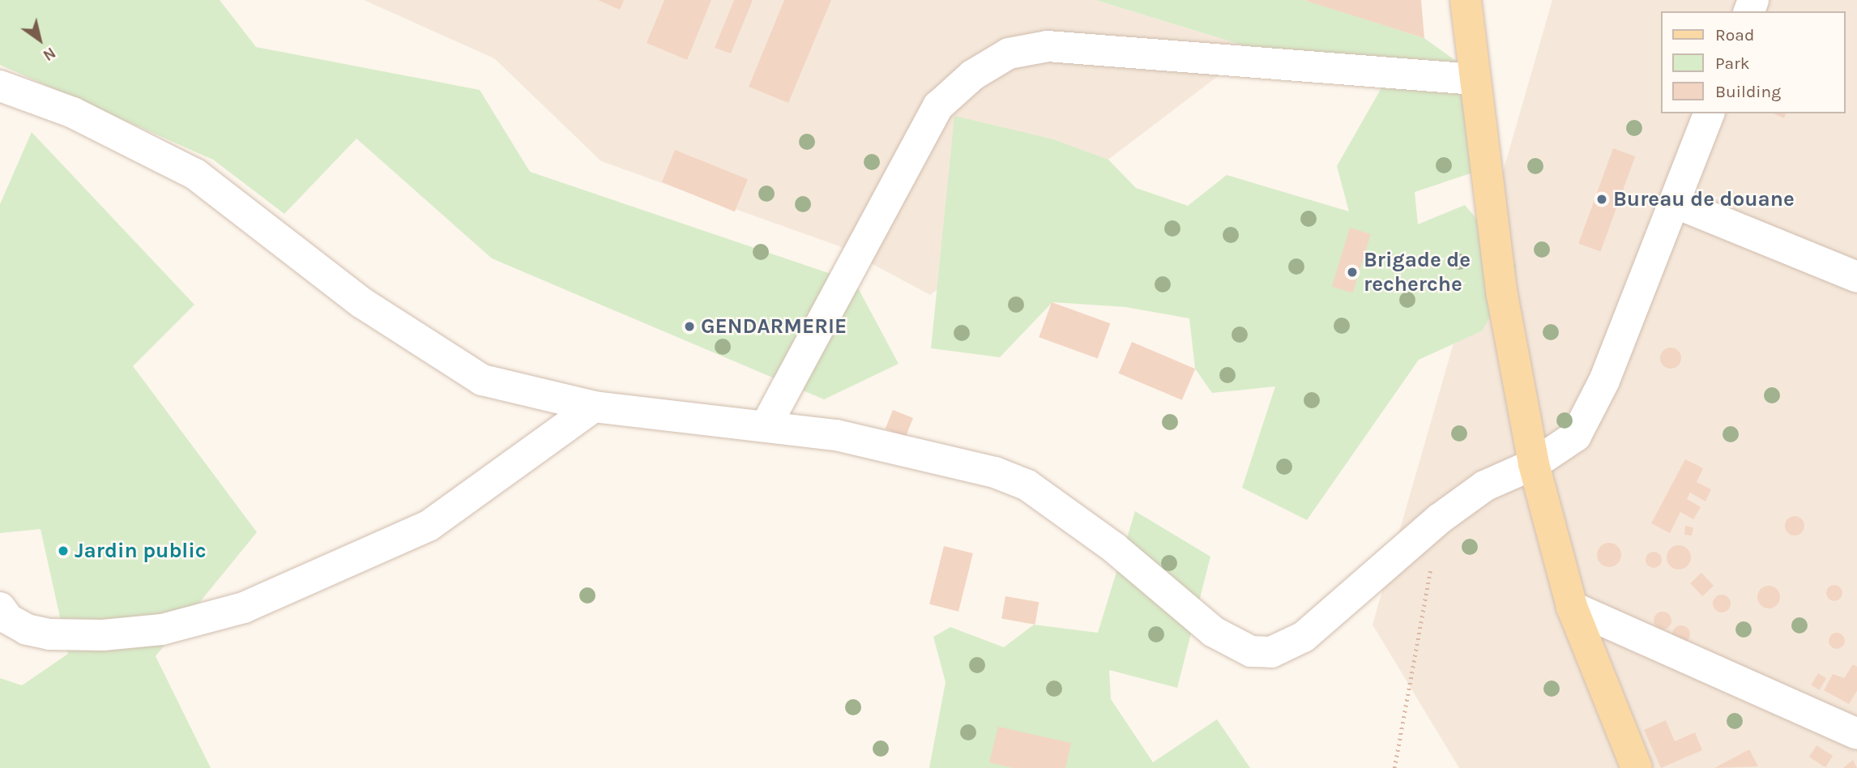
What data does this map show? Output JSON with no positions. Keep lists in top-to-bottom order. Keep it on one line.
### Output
{"places":["Bureau de douane","Brigade de recherche","GENDARMERIE","Jardin public"],"legend":["Road","Park","Building"],"north":"bottom right"}
